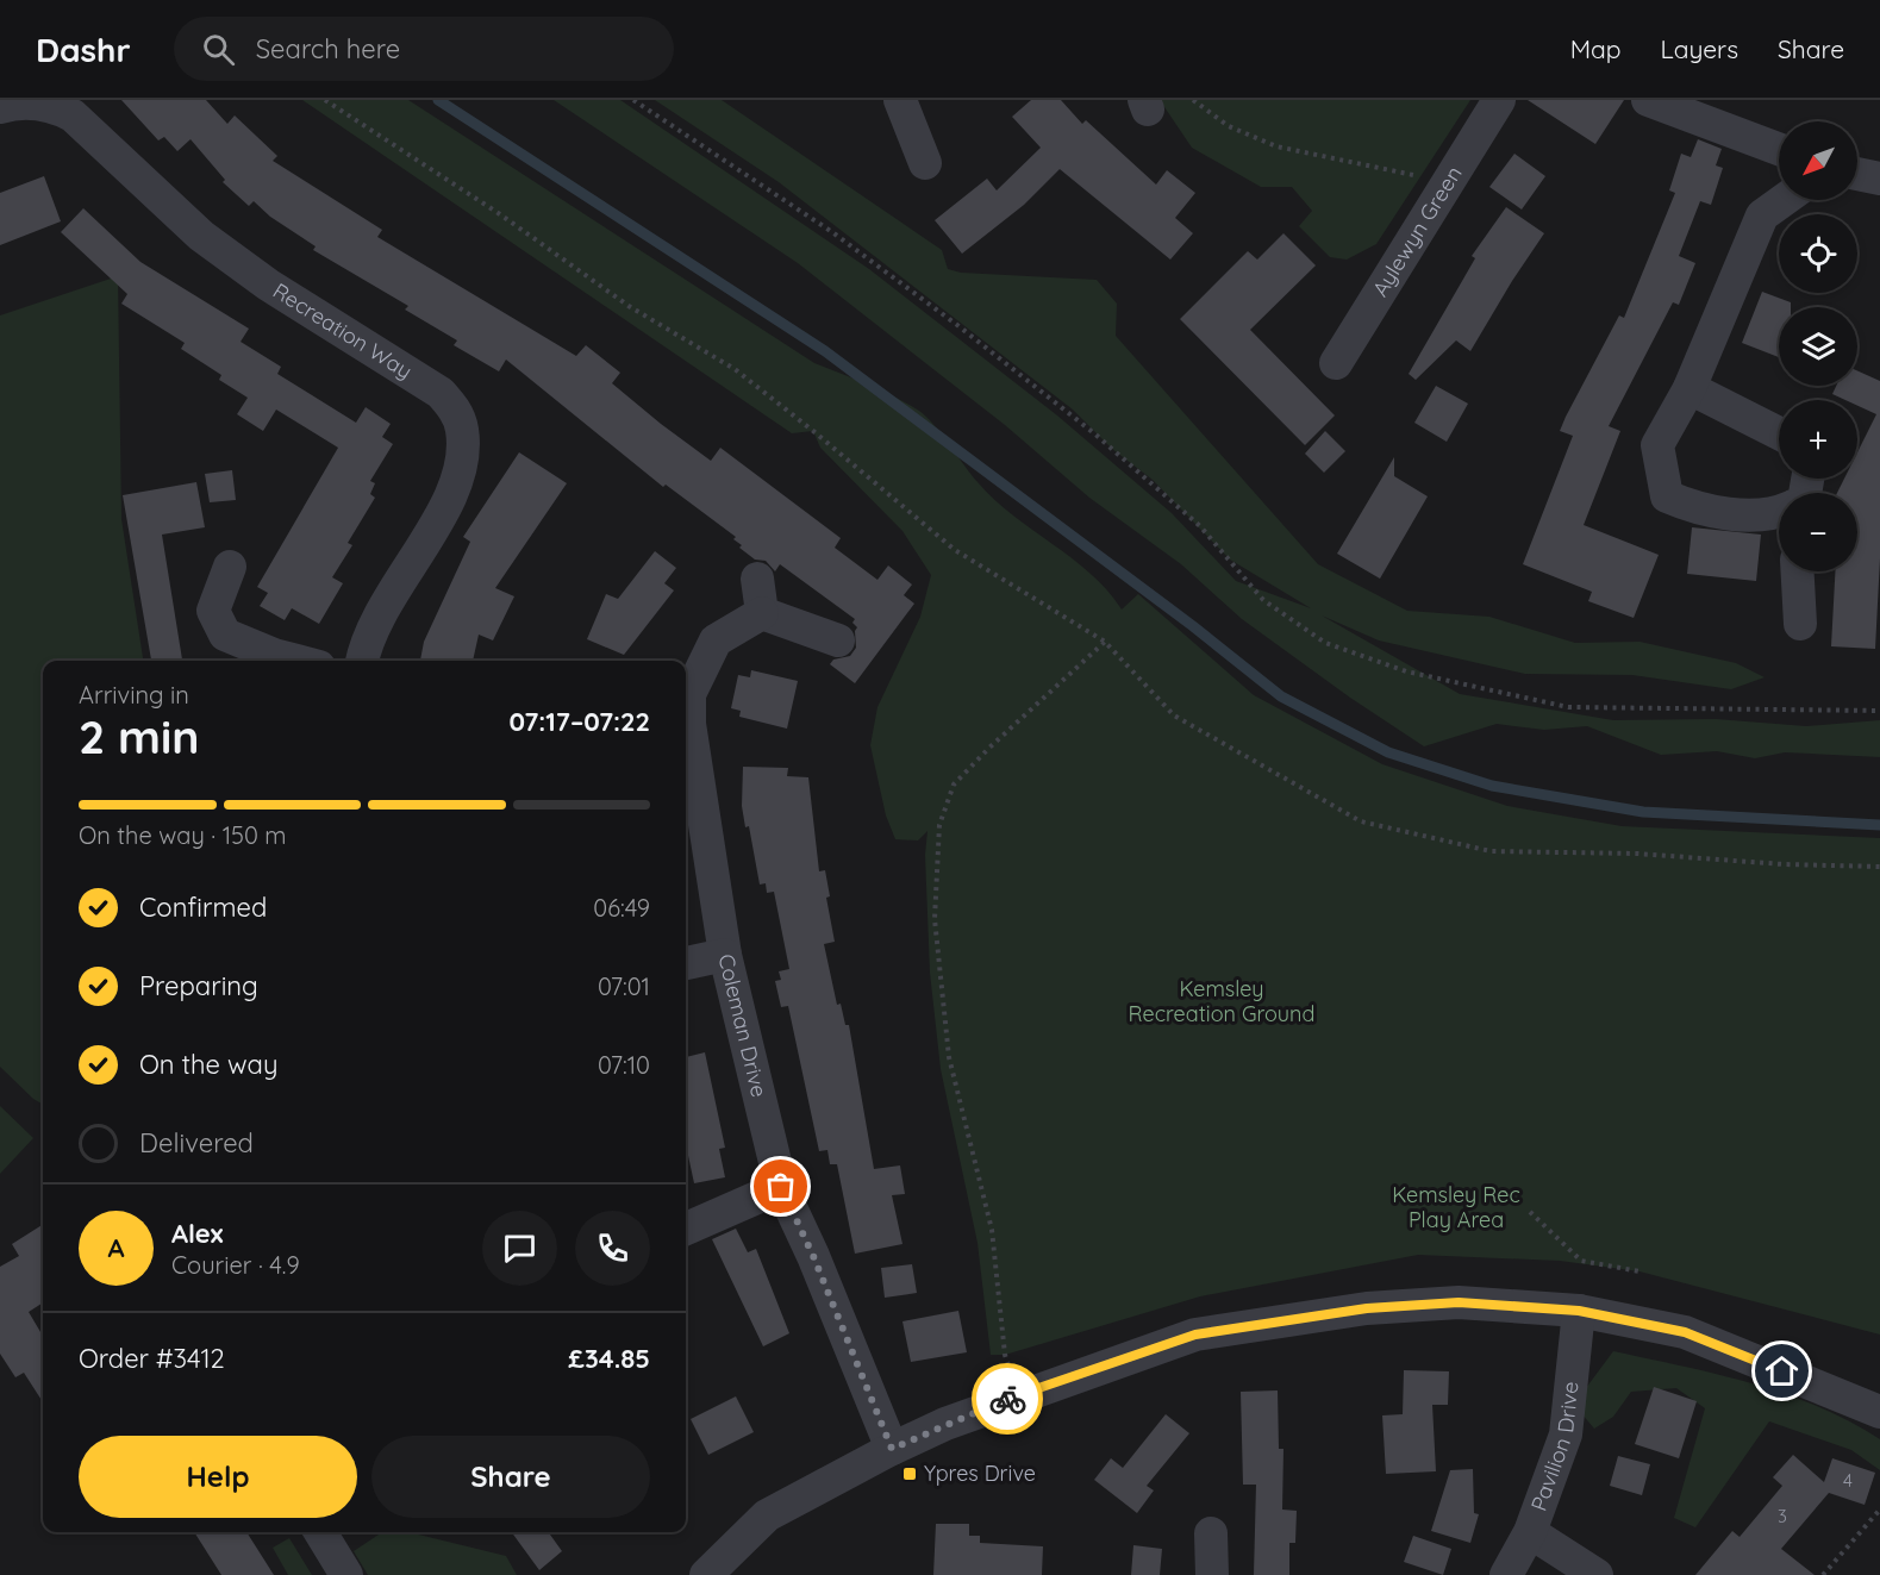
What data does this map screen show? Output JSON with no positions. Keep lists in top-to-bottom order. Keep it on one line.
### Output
{"streets":{"street":["Aylewyn Green","Recreation Way","Coleman Drive","Pavilion Drive"]},"parks":["Kemsley Recreation Ground","Kemsley Rec Play Area"],"places":{"transit":["Ypres Drive"]},"house_numbers":["4","3"],"north":"bottom left","page":{"header":"Dashr","search":"Search here","nav":["Map","Layers","Share"],"map_buttons":["+","−"],"heading":["2 min","Arriving in","07:17–07:22"],"panel":["Alex","Courier · 4.9","Order #3412","£34.85"],"bar":"On the way · 150 m","list":[["Confirmed","06:49"],["Preparing","07:01"],["On the way","07:10"],"Delivered"],"round":"A","buttons":["Help","Share"]}}
